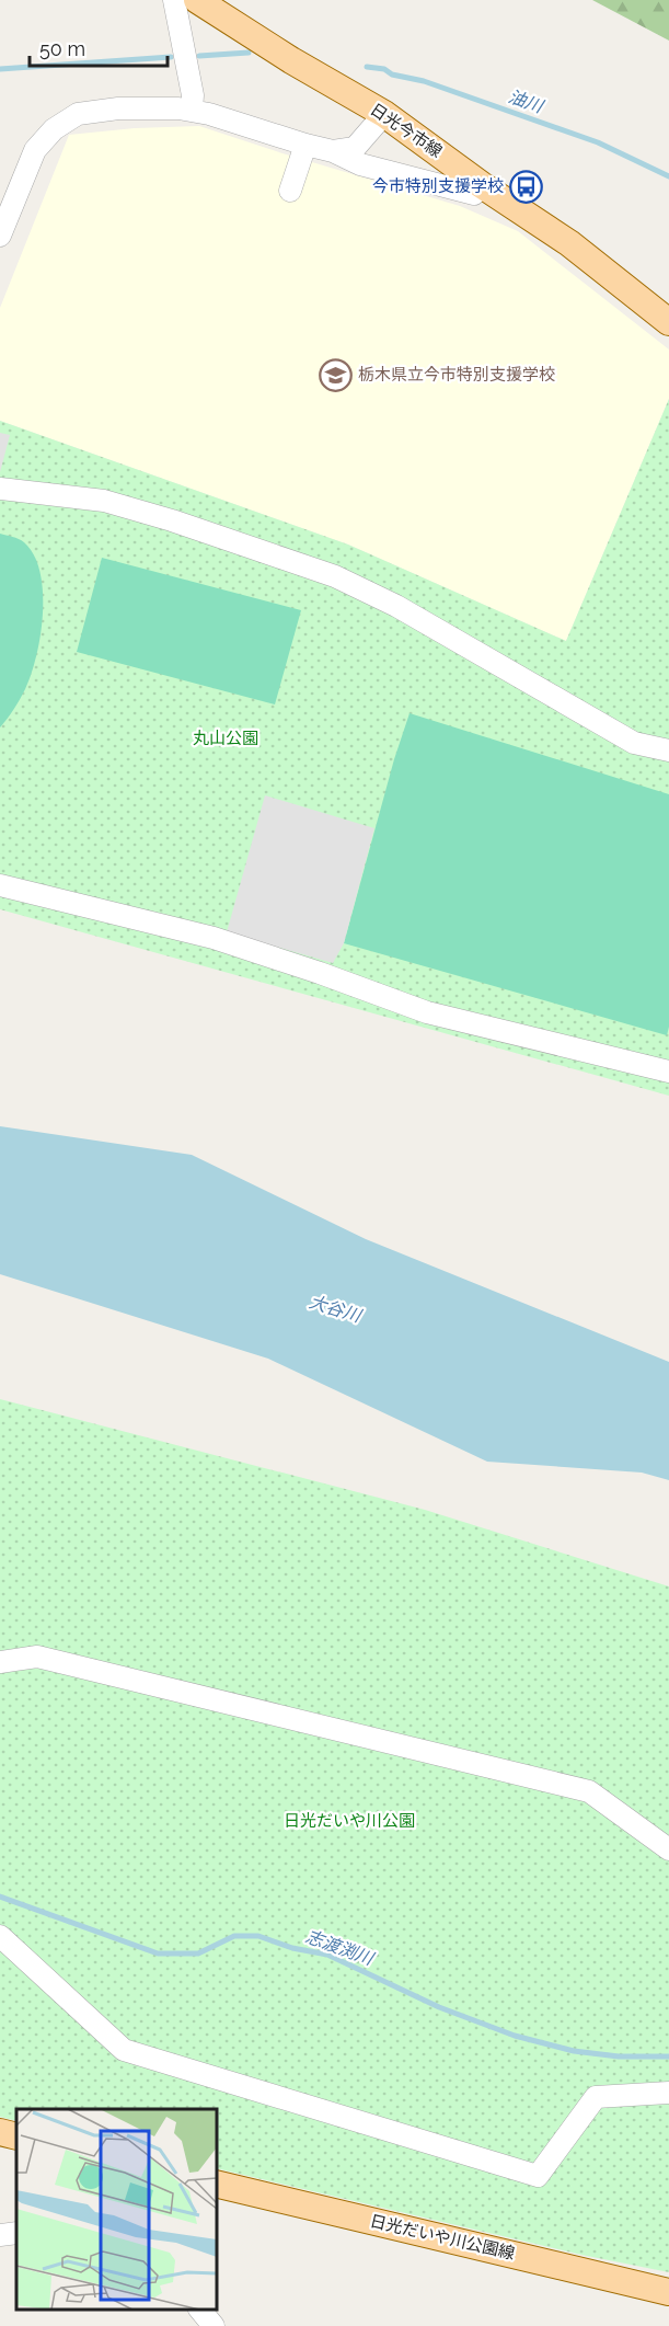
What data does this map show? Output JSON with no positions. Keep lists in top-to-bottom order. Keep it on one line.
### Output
{"streets":{"main road":["日光今市線","日光だいや川公園線"]},"water":["油川","大谷川","志渡渕川"],"parks":["丸山公園","日光だいや川公園"],"places":{"bus stop":["今市特別支援学校"],"school or university":["栃木県立今市特別支援学校"]},"scale_bar":"50 m"}
